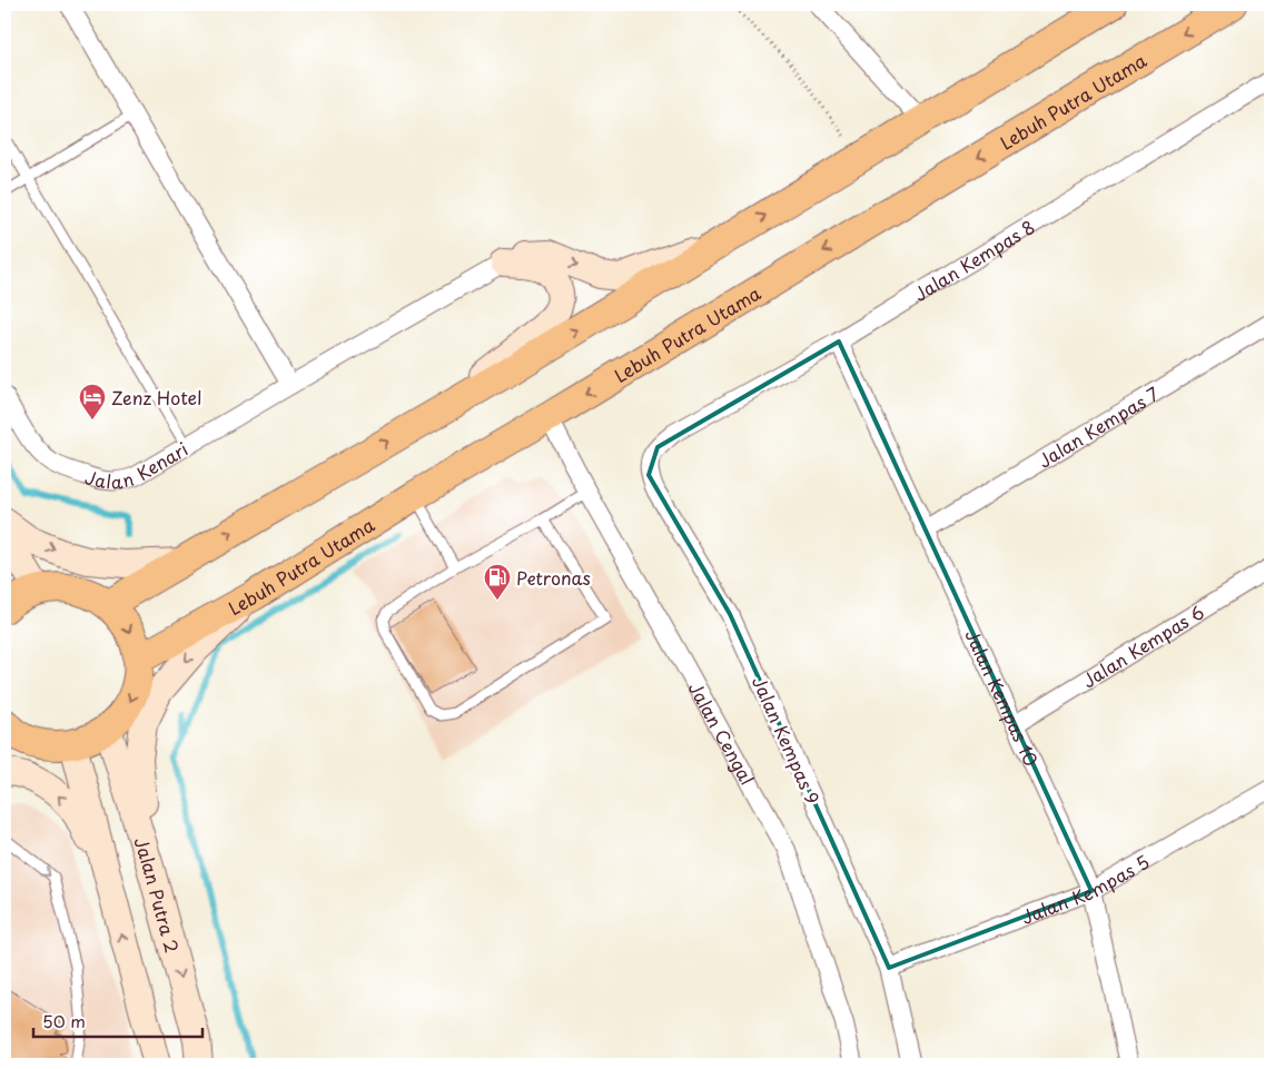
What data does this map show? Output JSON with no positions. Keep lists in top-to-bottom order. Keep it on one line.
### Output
{"streets":{"main road":["Lebuh Putra Utama","Jalan Putra 2"],"street":["Jalan Kempas 8","Jalan Kempas 7","Jalan Kenari","Jalan Kempas 6","Jalan Kempas 10","Jalan Cengal","Jalan Kempas 9","Jalan Kempas 5"]},"crossings":[["Lebuh Putra Utama","Jalan Cengal"],["Jalan Kempas 8","Jalan Kempas 10"],["Jalan Kempas 8","Jalan Kempas 9"],["Jalan Kempas 7","Jalan Kempas 10"],["Jalan Kempas 6","Jalan Kempas 10"],["Jalan Kempas 10","Jalan Kempas 5"],["Jalan Kempas 9","Jalan Kempas 5"]],"places":{"hotel":["Zenz Hotel"],"fuel station":["Petronas"]},"scale_bar":"50 m"}
